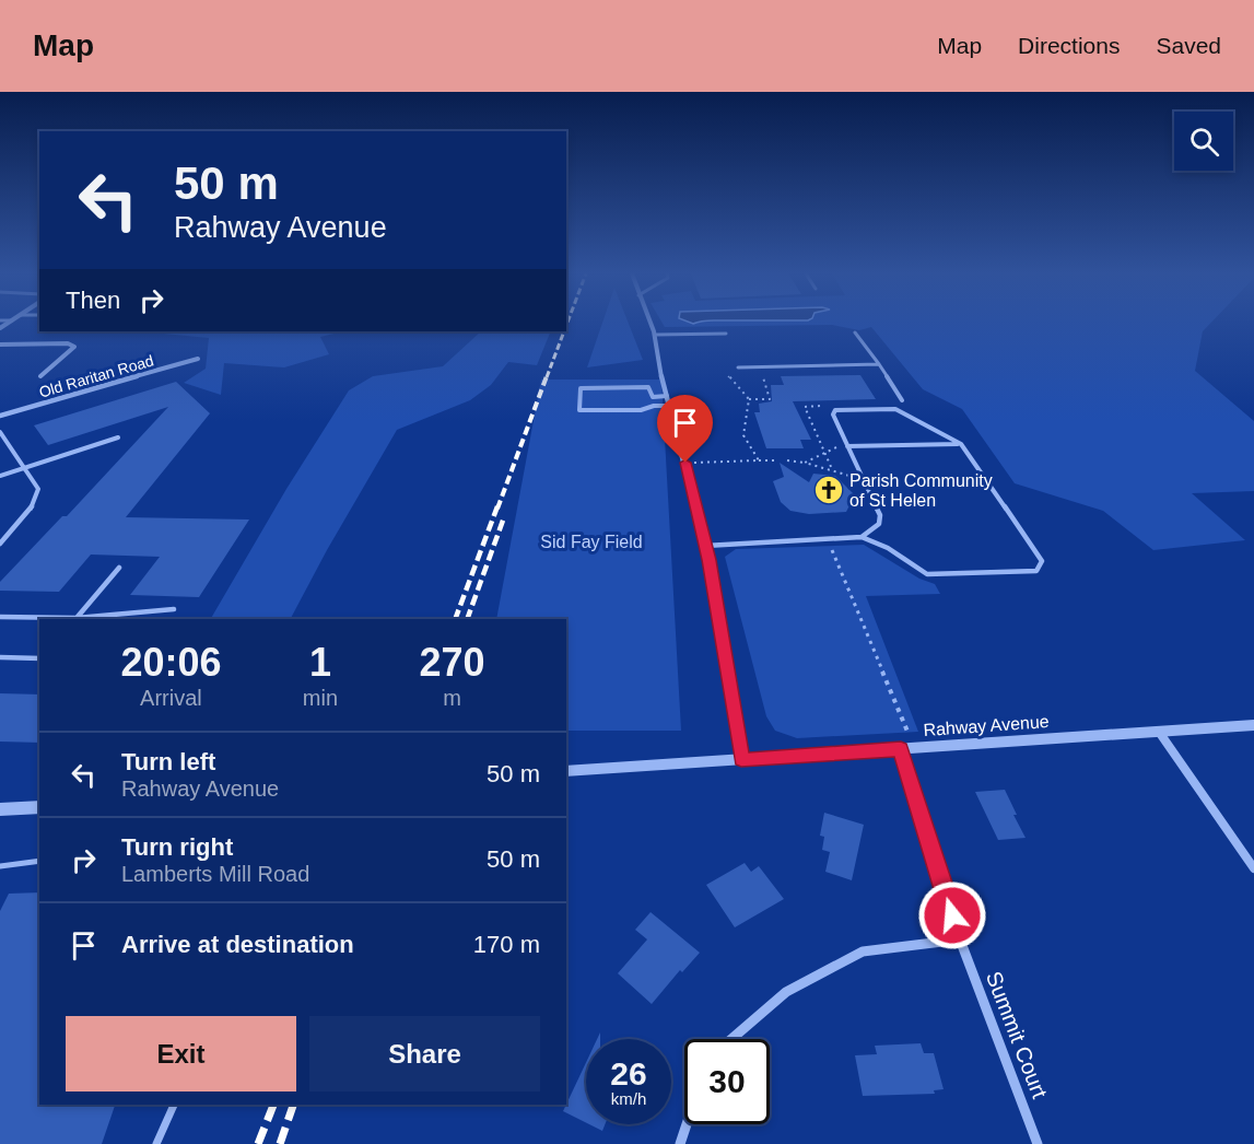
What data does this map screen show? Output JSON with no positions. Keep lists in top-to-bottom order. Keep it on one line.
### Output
{"streets":{"street":["Old Raritan Road","Rahway Avenue","Summit Court"]},"crossings":[["Rahway Avenue","Summit Court"]],"parks":["Sid Fay Field"],"places":{"church":["Parish Community of St Helen"]},"page":{"header":"Map","nav":["Map","Directions","Saved"],"turn":["50 m","Rahway Avenue"],"then":"Then","eta":["20:06","Arrival","1","min","270","m"],"list":[{"name":"Turn left","note":"Rahway Avenue","value":"50 m"},{"name":"Turn right","note":"Lamberts Mill Road","value":"50 m"},{"name":"Arrive at destination","value":"170 m"}],"buttons":["Exit","Share"],"speed":"26 km/h","limit":"30"}}
